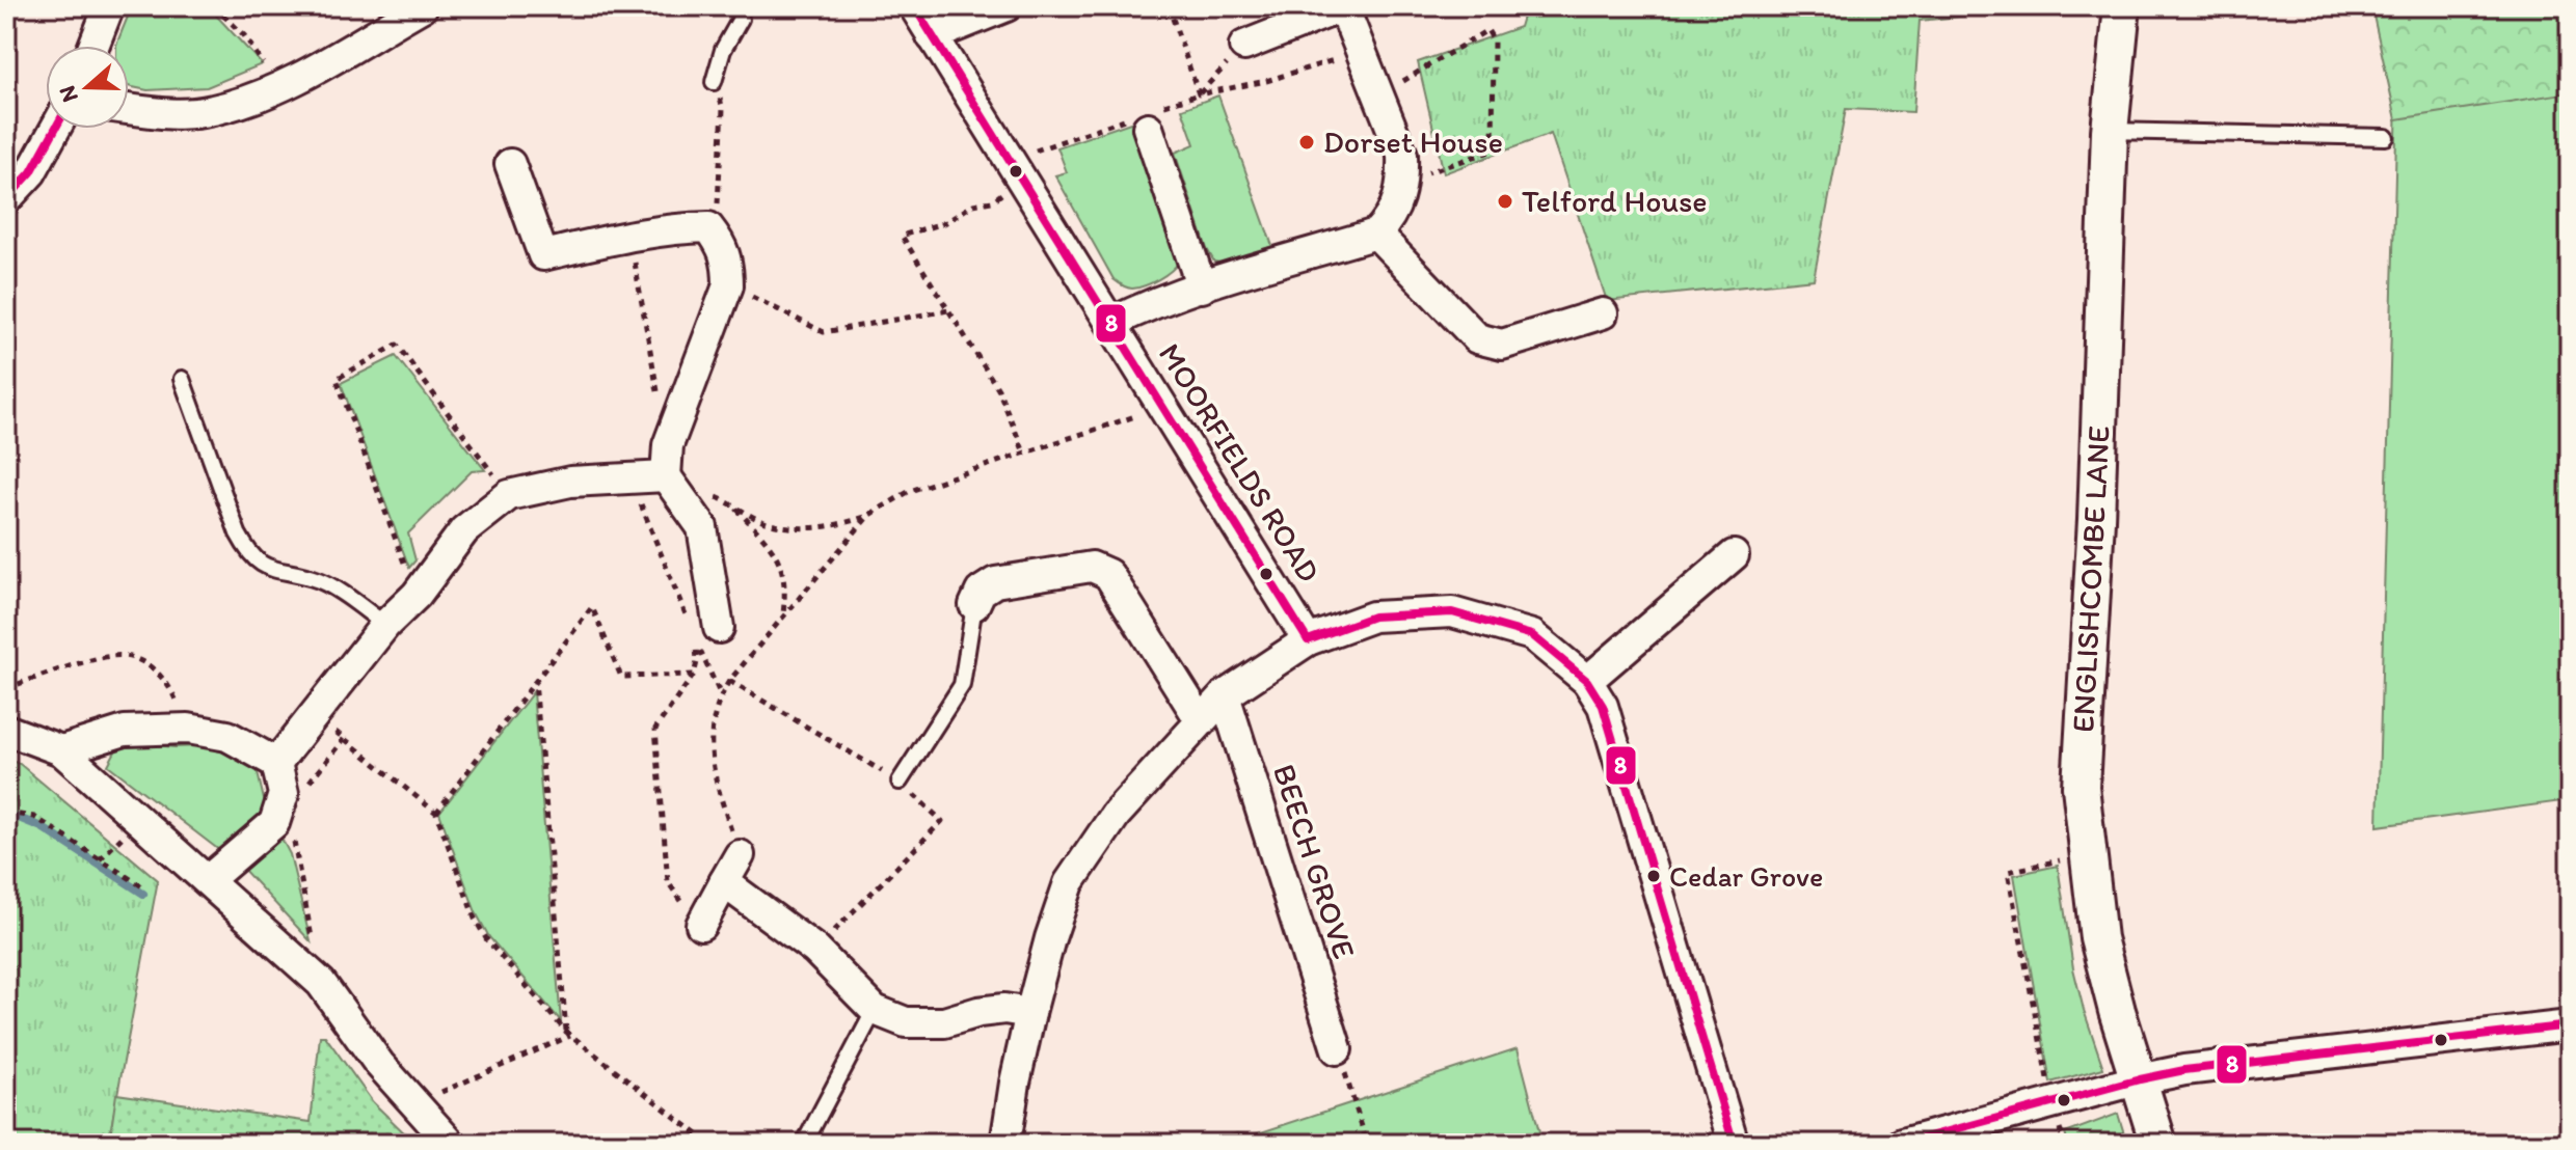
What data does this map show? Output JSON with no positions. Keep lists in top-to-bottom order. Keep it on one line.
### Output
{"streets":{"street":["MOORFIELDS ROAD","ENGLISHCOMBE LANE","BEECH GROVE"]},"places":["Dorset House","Telford House","Cedar Grove"],"lines":["transit line 8"],"north":"left"}
